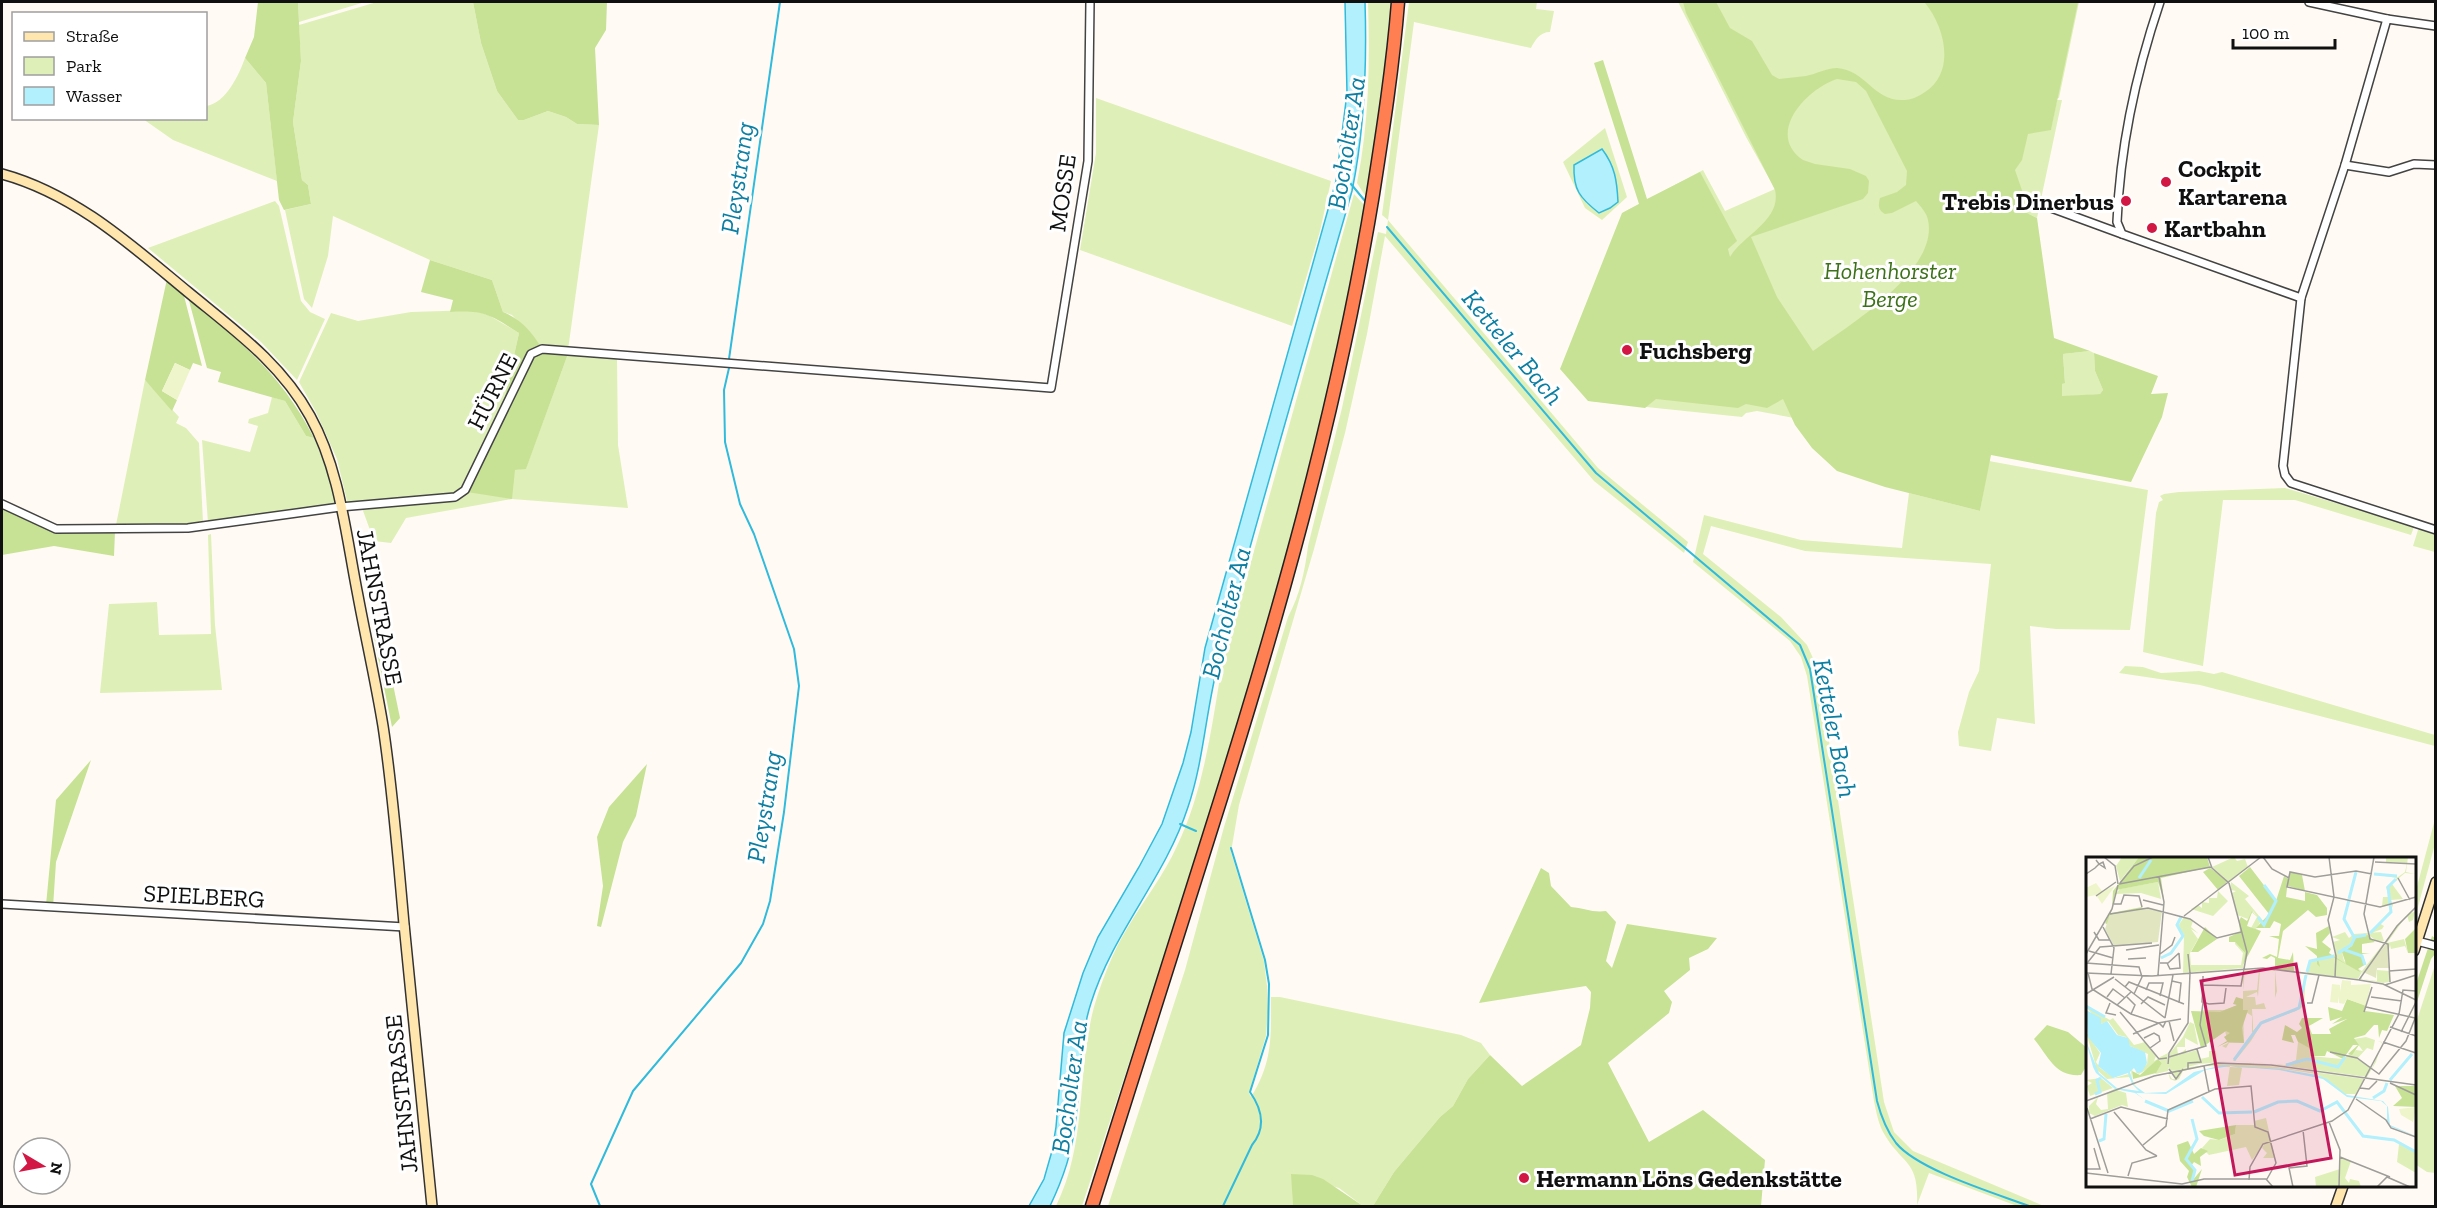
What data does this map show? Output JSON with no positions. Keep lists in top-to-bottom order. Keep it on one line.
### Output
{"streets":{"street":["MOSSE","HÜRNE","JAHNSTRASSE","SPIELBERG"]},"crossings":[["MOSSE","HÜRNE"],["HÜRNE","JAHNSTRASSE"],["JAHNSTRASSE","SPIELBERG"]],"water":["Bocholter Aa","Pleystrang","Ketteler Bach"],"parks":["Hohenhorster Berge"],"places":["Cockpit Kartarena","Trebis Dinerbus","Kartbahn","Fuchsberg","Hermann Löns Gedenkstätte"],"legend":["Straße","Park","Wasser"],"scale_bar":"100 m","north":"right"}
